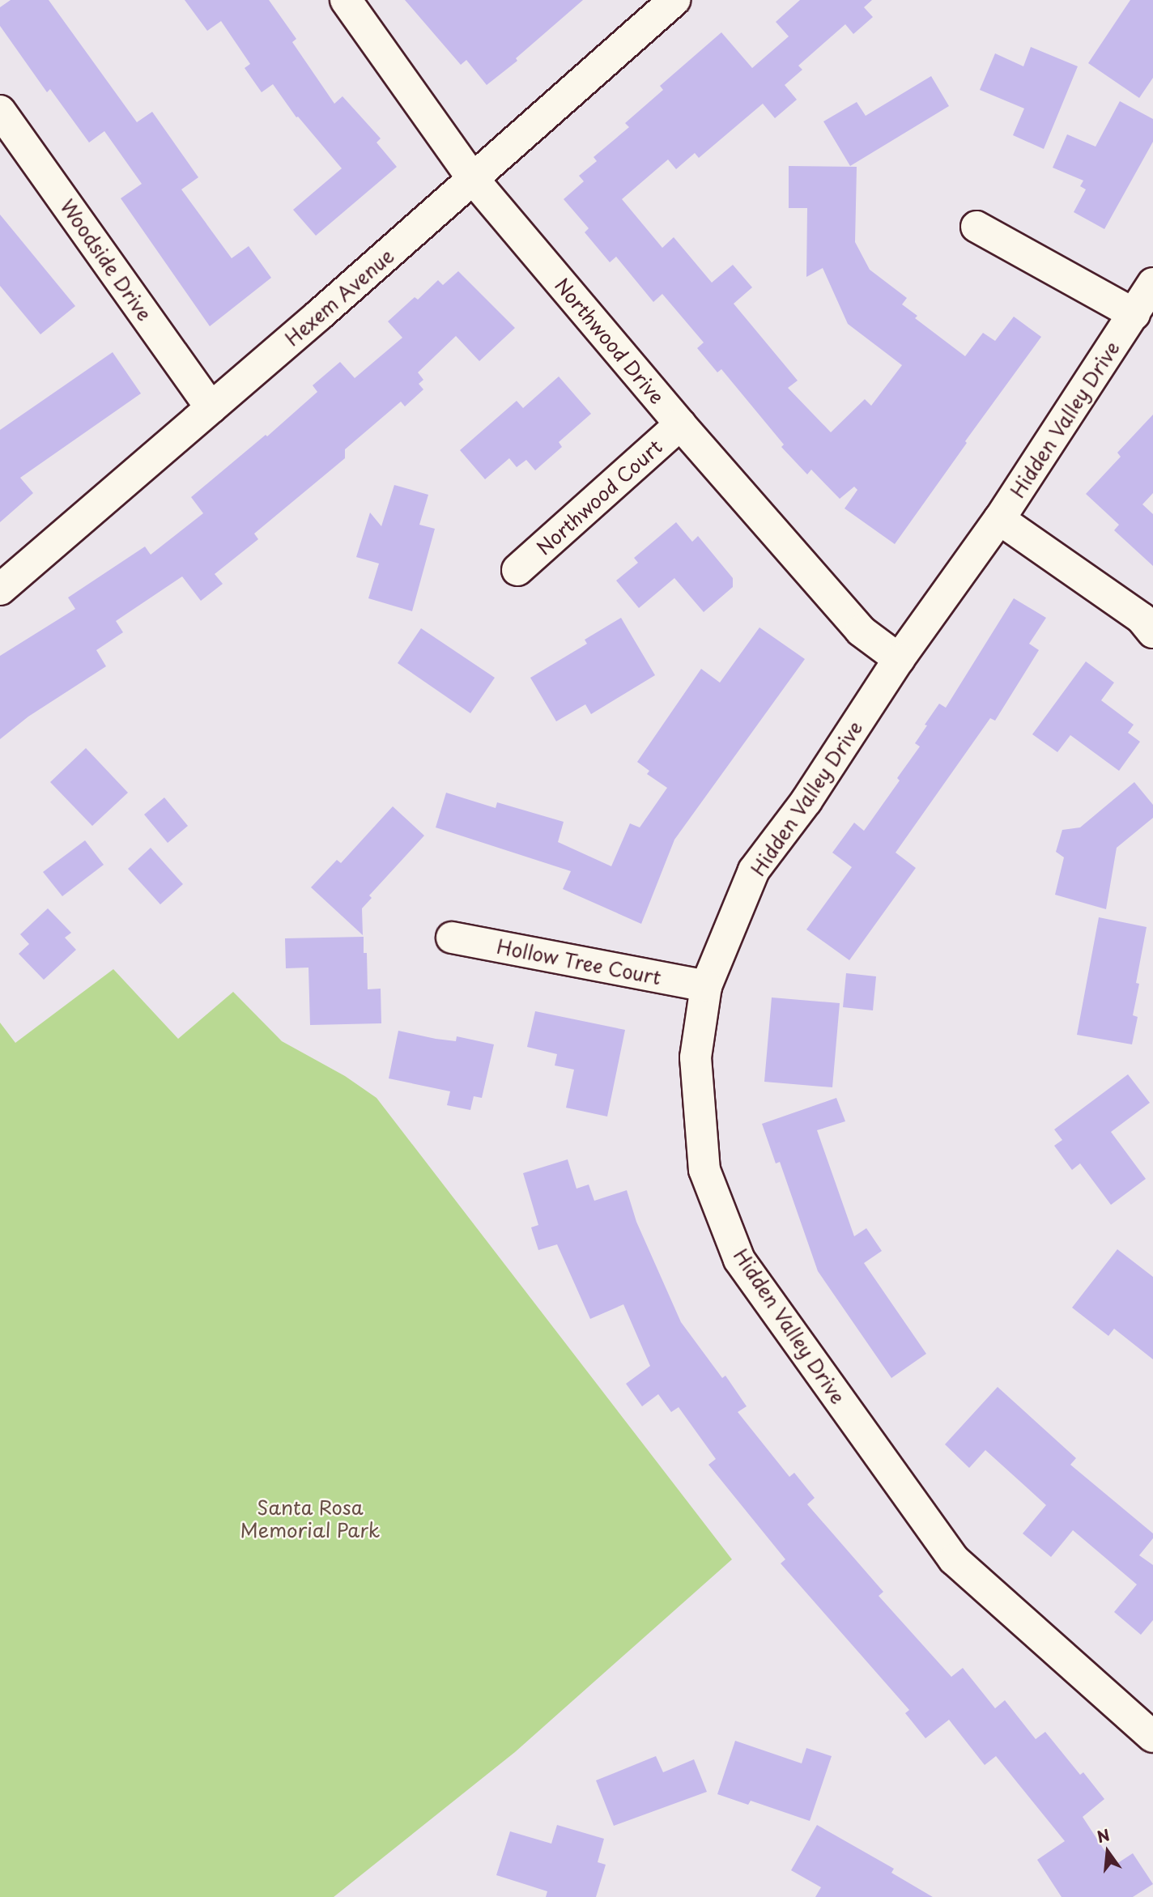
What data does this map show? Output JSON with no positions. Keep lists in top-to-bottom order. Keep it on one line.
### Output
{"streets":{"street":["Woodside Drive","Hexem Avenue","Northwood Drive","Hidden Valley Drive","Northwood Court","Hollow Tree Court"]},"crossings":[["Woodside Drive","Hexem Avenue"],["Hexem Avenue","Northwood Drive"],["Northwood Drive","Hidden Valley Drive"],["Northwood Drive","Northwood Court"],["Hidden Valley Drive","Hollow Tree Court"]],"parks":["Santa Rosa Memorial Park"],"north":"top"}
